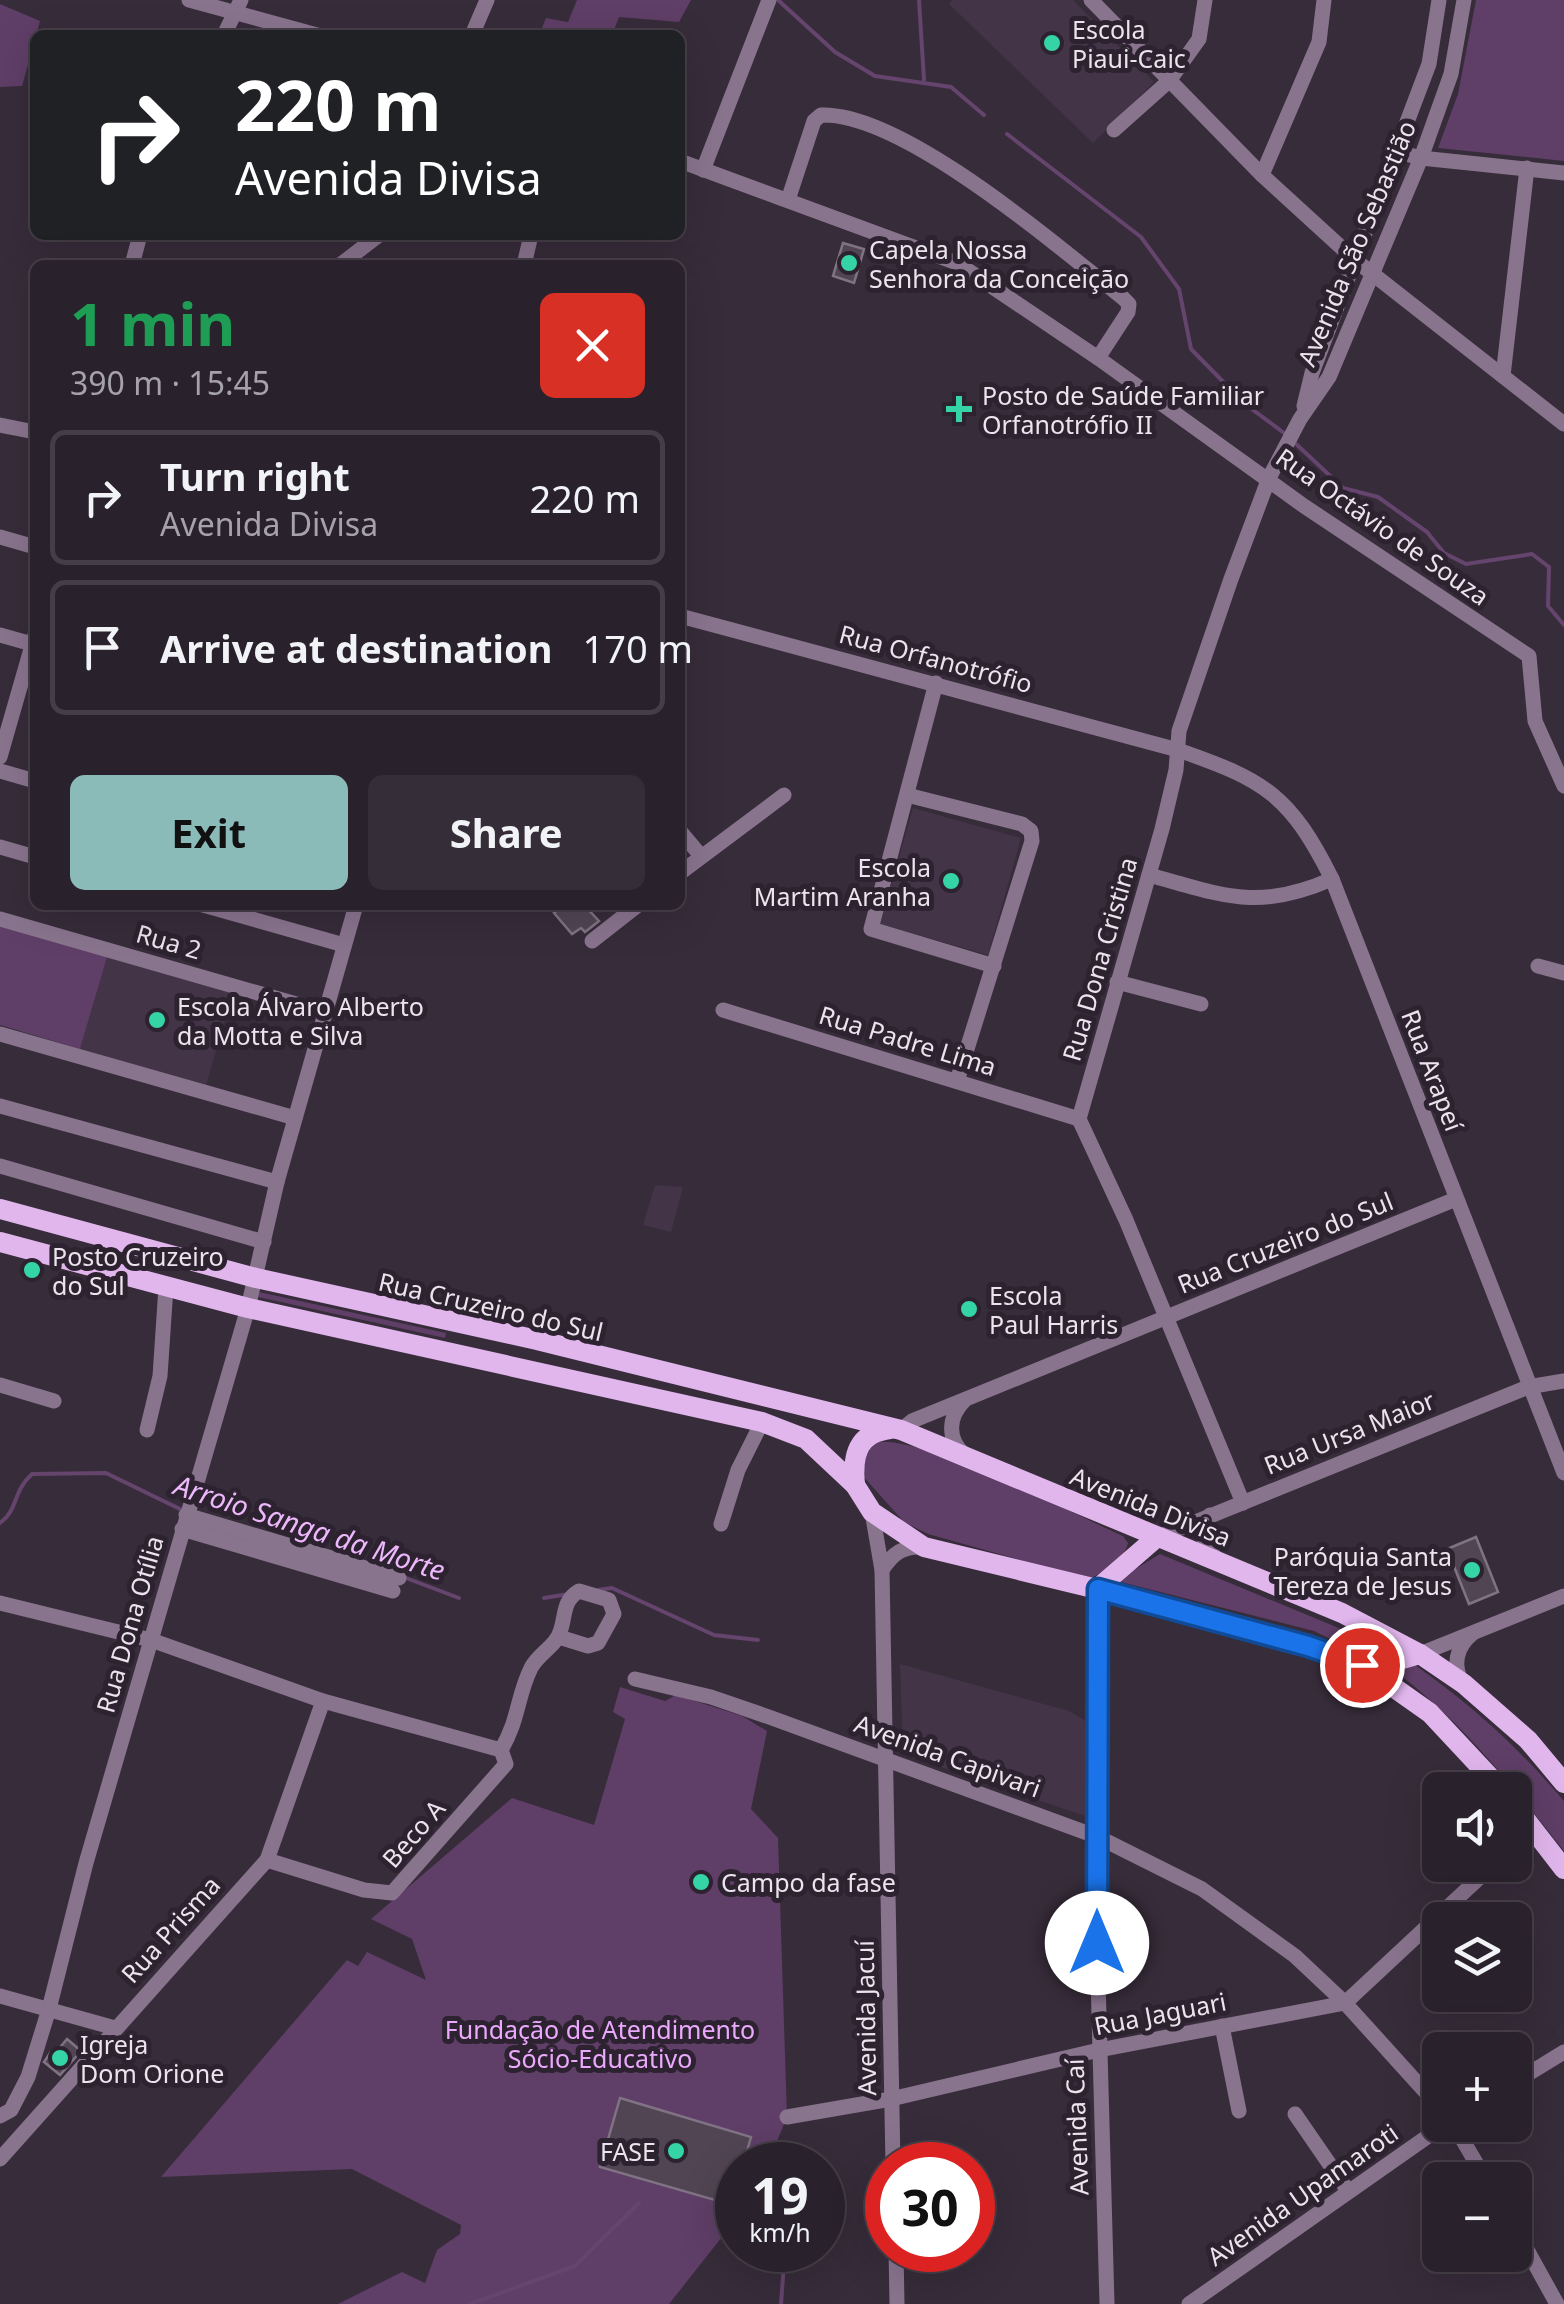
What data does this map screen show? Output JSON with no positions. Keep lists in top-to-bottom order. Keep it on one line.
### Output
{"streets":{"main road":["Rua Cruzeiro do Sul","Avenida Divisa"],"street":["Avenida São Sebastião","Rua Octávio de Souza","Rua Orfanotrófio","Rua 2","Rua Dona Cristina","Rua Padre Lima","Rua Arapeí","Rua Ursa Maior","Rua Dona Otília","Avenida Capivari","Beco A","Rua Prisma","Rua Jaguari","Avenida Jacuí","Avenida Caí","Avenida Upamaroti"]},"crossings":[["Avenida São Sebastião","Rua Dona Cristina"],["Rua Octávio de Souza","Rua Dona Cristina"],["Rua Orfanotrófio","Rua Dona Cristina"],["Rua Orfanotrófio","Rua Arapeí"],["Rua 2","Rua Dona Otília"],["Rua Dona Cristina","Rua Padre Lima"],["Rua Dona Cristina","Rua Arapeí"],["Rua Arapeí","Rua Cruzeiro do Sul"],["Rua Arapeí","Rua Ursa Maior"],["Rua Cruzeiro do Sul","Avenida Divisa"],["Rua Cruzeiro do Sul","Rua Dona Otília"],["Rua Ursa Maior","Avenida Divisa"],["Avenida Capivari","Rua Jaguari"],["Avenida Capivari","Avenida Jacuí"],["Avenida Capivari","Avenida Caí"],["Beco A","Rua Prisma"],["Rua Jaguari","Avenida Jacuí"],["Rua Jaguari","Avenida Caí"]],"water":["Arroio Sanga da Morte"],"parks":["Fundação de Atendimento Sócio-Educativo"],"places":{"other":["Escola Piaui-Caic","Capela Nossa Senhora da Conceição","Escola Martim Aranha","Escola Álvaro Alberto da Motta e Silva","Posto Cruzeiro do Sul","Escola Paul Harris","Paróquia Santa Tereza de Jesus","Campo da fase","Igreja Dom Orione","FASE"],"health":["Posto de Saúde Familiar Orfanotrófio II"]},"page":{"turn":["220 m","Avenida Divisa"],"heading":["1 min","390 m · 15:45"],"list":[{"name":"Turn right","note":"Avenida Divisa","value":"220 m"},{"name":"Arrive at destination","value":"170 m"}],"buttons":["Exit","Share"],"map_buttons":["+","−"],"speed":"19 km/h","limit":"30"}}
